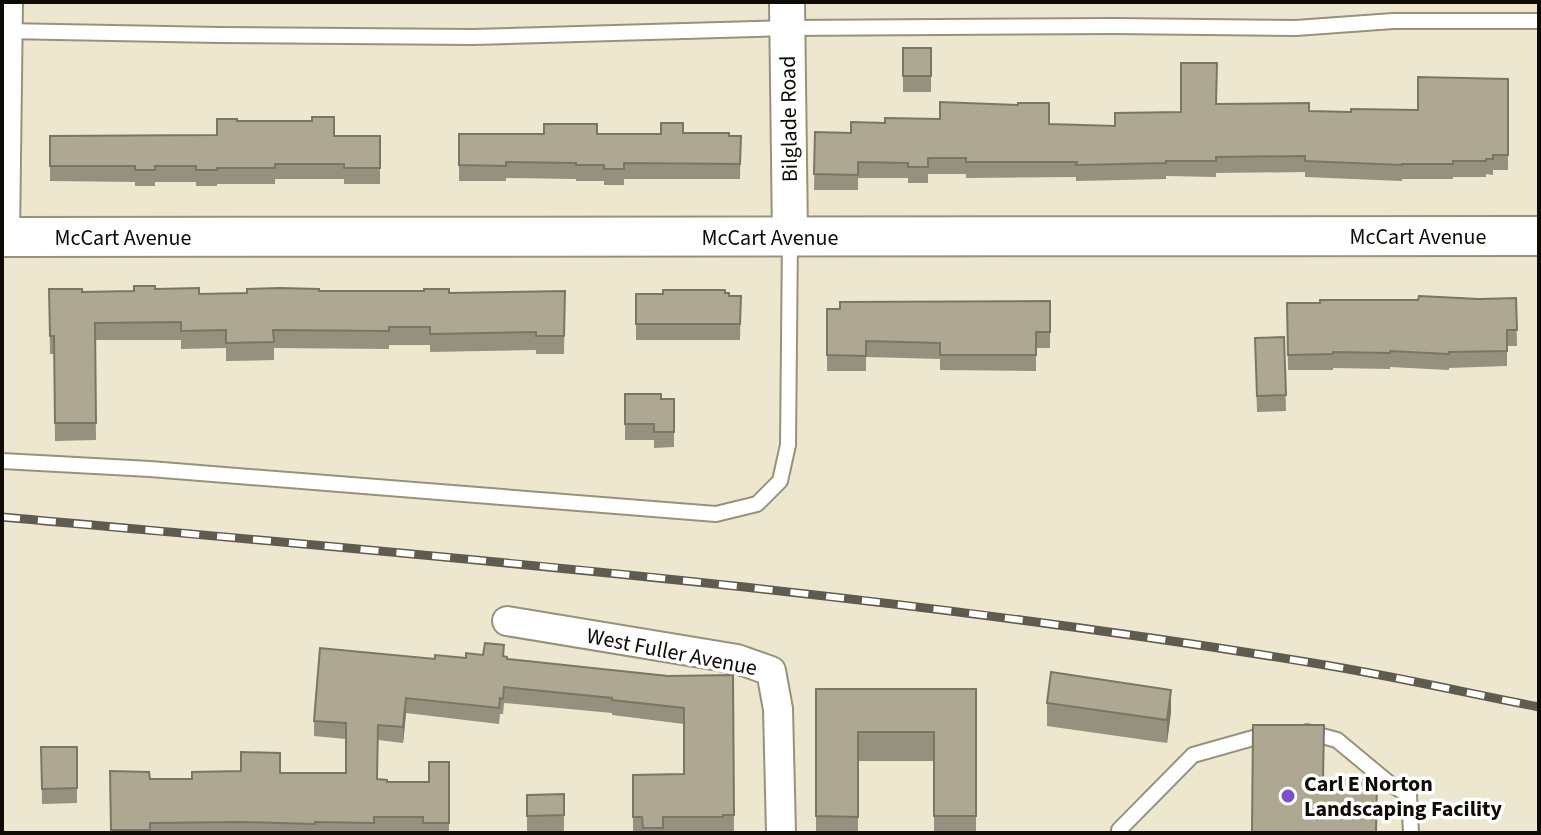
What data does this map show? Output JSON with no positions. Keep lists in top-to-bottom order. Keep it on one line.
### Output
{"streets":{"main road":["McCart Avenue"],"street":["Bilglade Road","West Fuller Avenue"]},"crossings":[["Bilglade Road","McCart Avenue"]],"places":["Carl E Norton Landscaping Facility"]}
